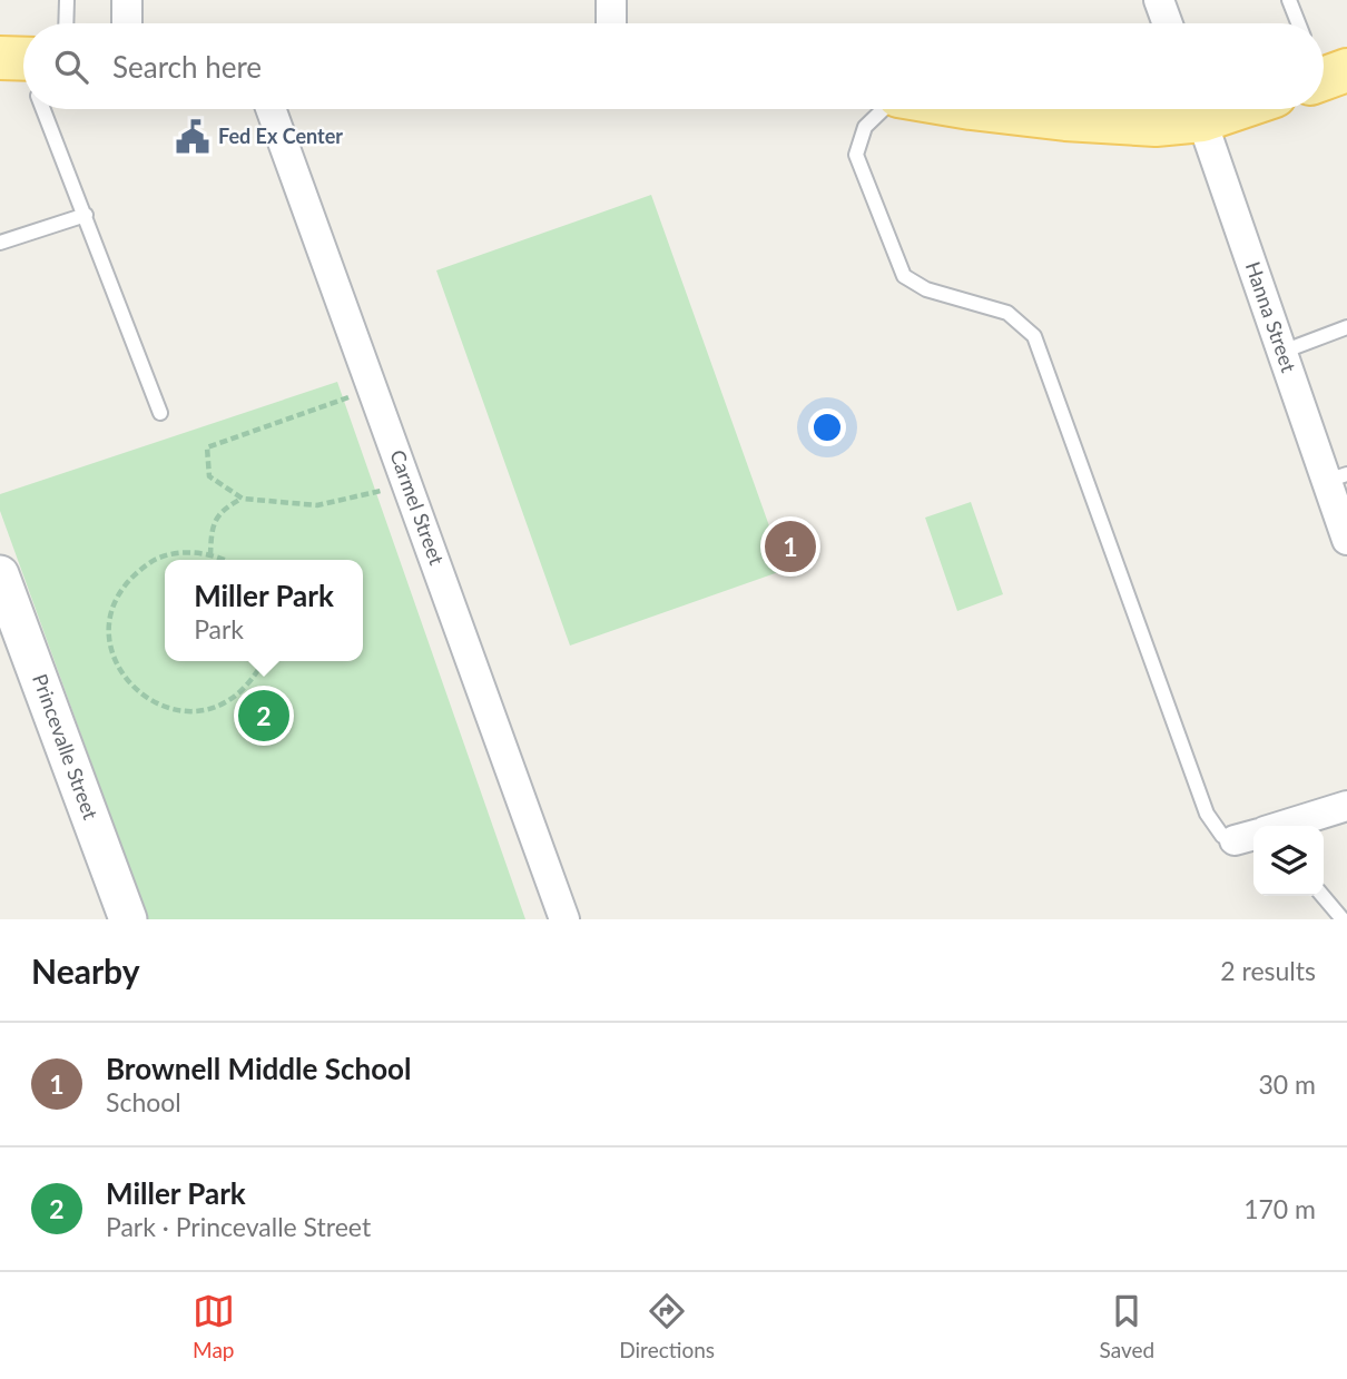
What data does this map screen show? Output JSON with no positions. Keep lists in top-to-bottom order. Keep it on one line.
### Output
{"streets":{"street":["Hanna Street","Carmel Street","Princevalle Street"]},"places":{"public building":["Fed Ex Center"]},"page":{"search":"Search here","pins":["1","2"],"popup":["Miller Park","Park"],"heading":["Nearby","2 results"],"list":[{"mark":"1","name":"Brownell Middle School","note":"School","value":"30 m"},{"mark":"2","name":"Miller Park","note":"Park · Princevalle Street","value":"170 m"}],"nav":["Map","Directions","Saved"]}}
